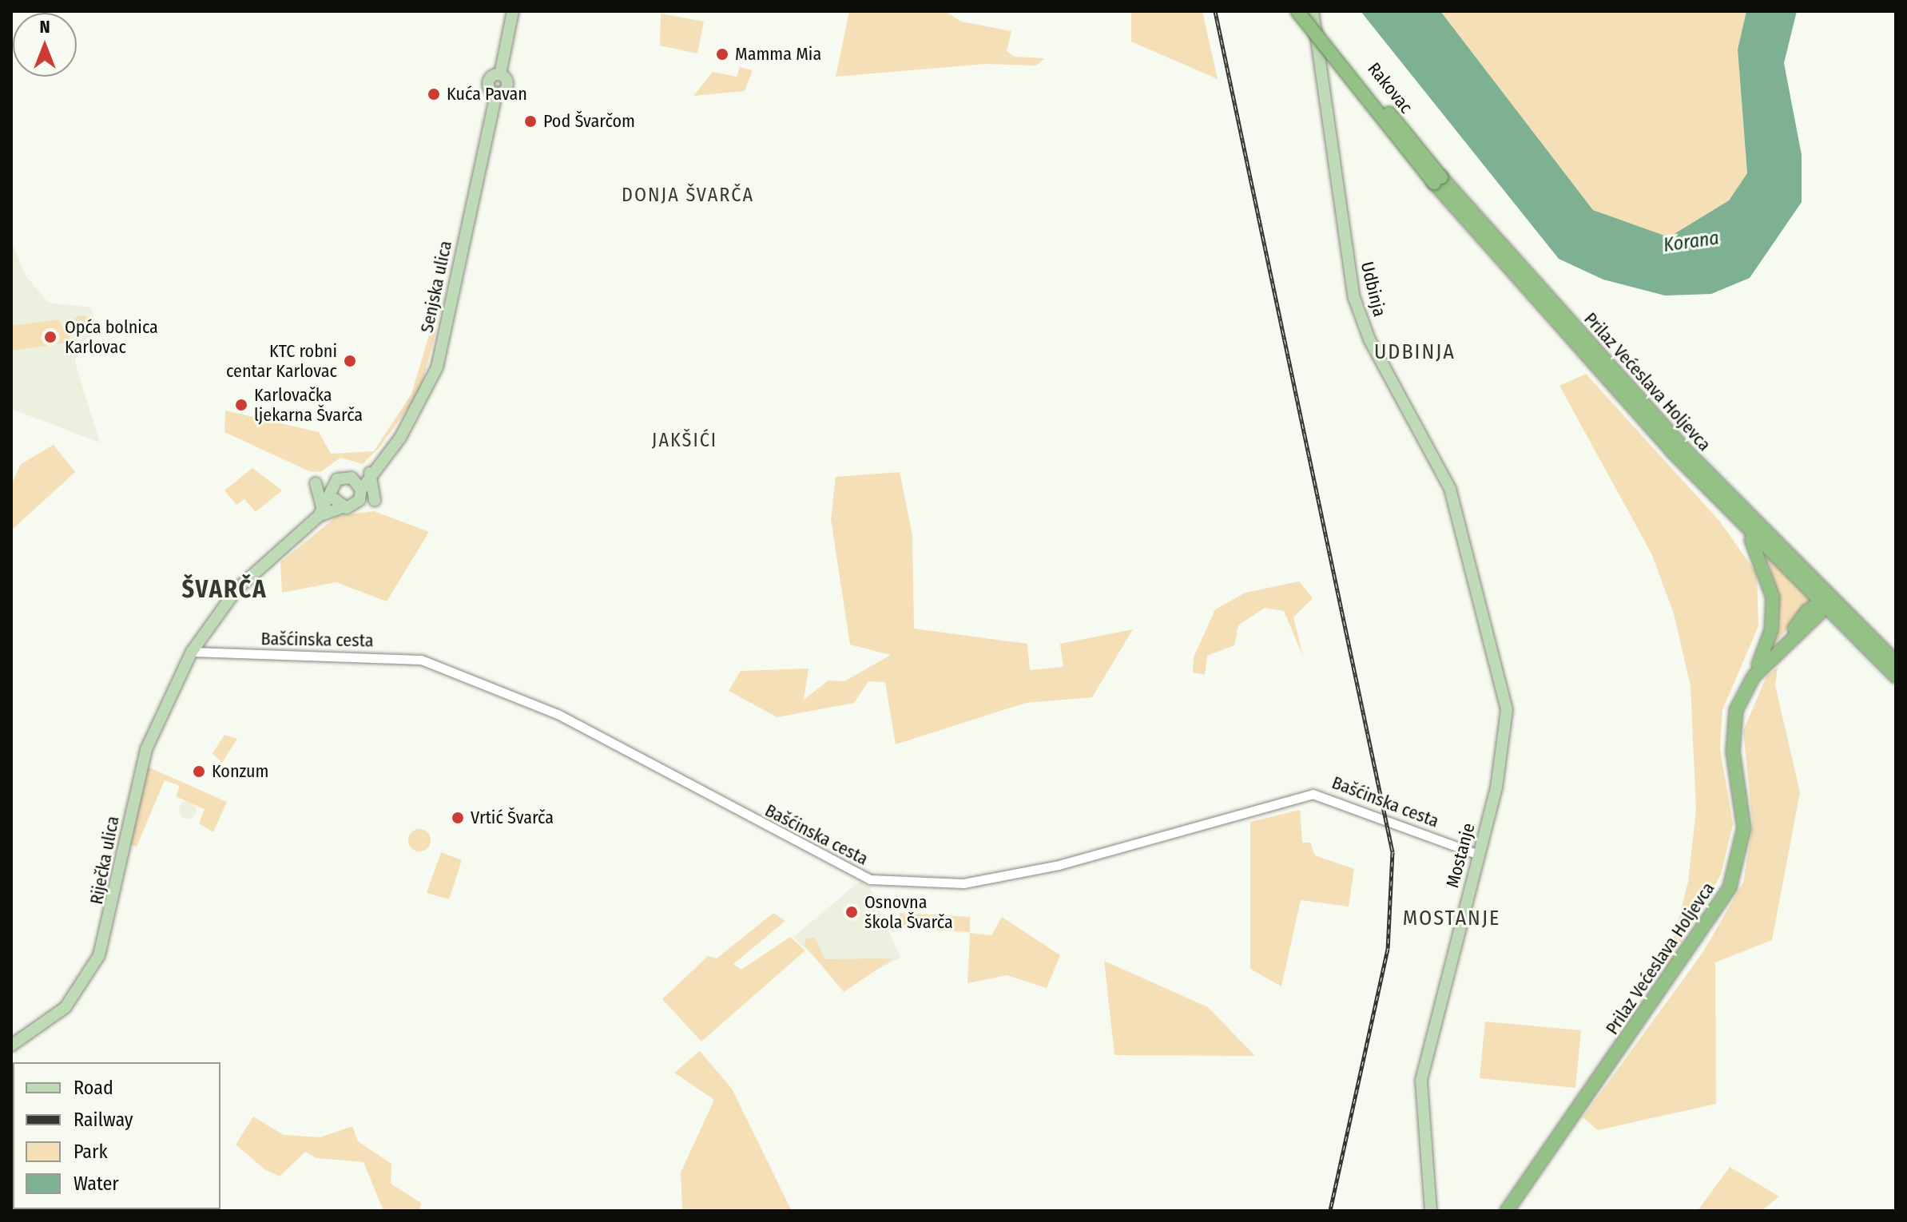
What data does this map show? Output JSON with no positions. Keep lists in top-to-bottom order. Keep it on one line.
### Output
{"streets":{"highway":["Rakovac","Prilaz Većeslava Holjevca"],"main road":["Senjska ulica","Udbinja","Mostanje","Riječka ulica"],"street":["Bašćinska cesta"]},"crossings":[["Rakovac","Prilaz Većeslava Holjevca"],["Udbinja","Mostanje"],["Bašćinska cesta","Mostanje"],["Bašćinska cesta","Riječka ulica"]],"districts":["DONJA ŠVARČA","UDBINJA","JAKŠIĆI","ŠVARČA","MOSTANJE"],"water":["Korana"],"places":["Mamma Mia","Kuća Pavan","Pod Švarčom","Opća bolnica Karlovac","KTC robni centar Karlovac","Karlovačka ljekarna Švarča","Konzum","Vrtić Švarča","Osnovna škola Švarča"],"legend":["Road","Railway","Park","Water"],"north":"top"}
